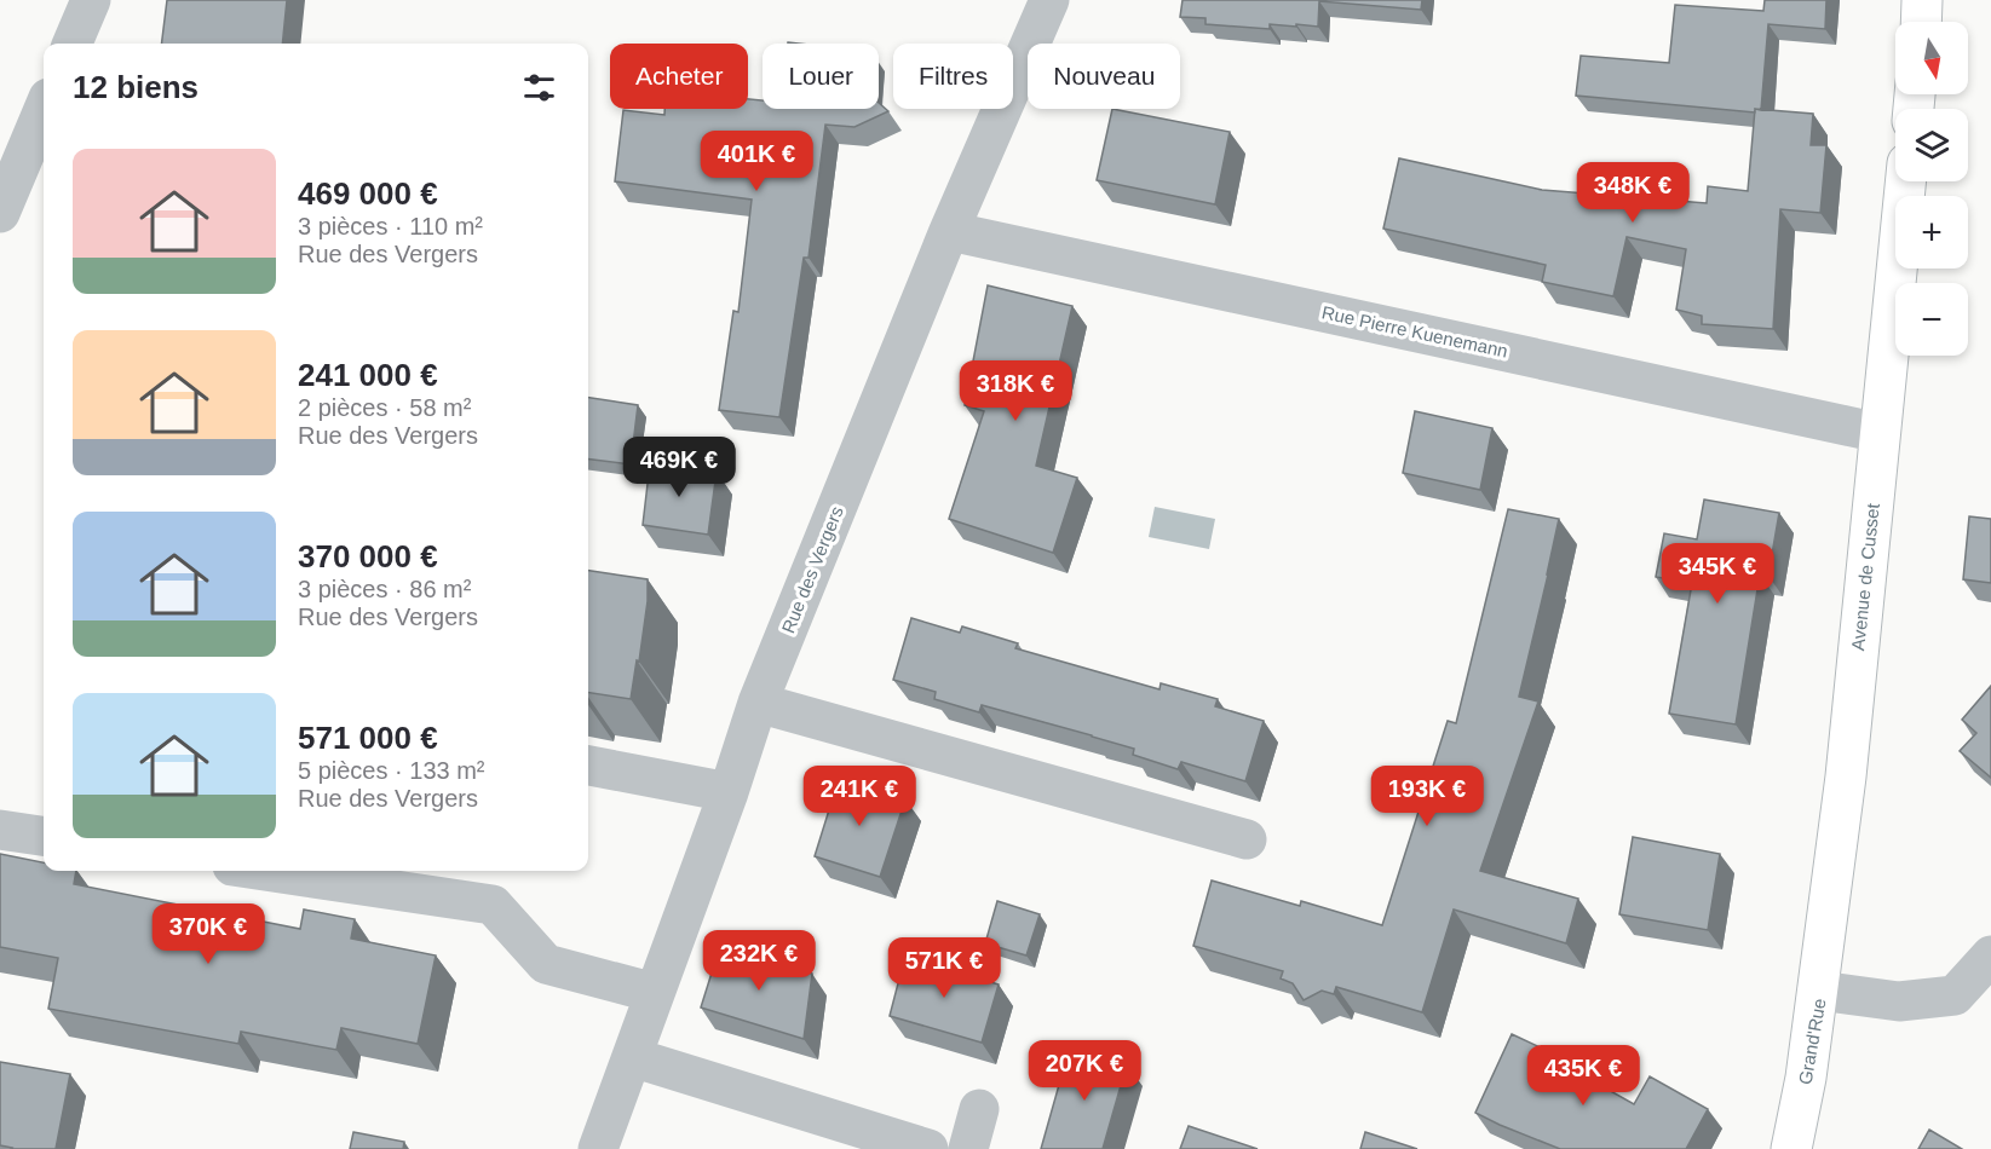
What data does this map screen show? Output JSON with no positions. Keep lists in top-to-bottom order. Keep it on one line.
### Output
{"streets":{"main road":["Avenue de Cusset","Grand'Rue"],"street":["Rue Pierre Kuenemann","Rue des Vergers"]},"crossings":[["Rue Pierre Kuenemann","Rue des Vergers"],["Rue Pierre Kuenemann","Avenue de Cusset"],["Avenue de Cusset","Grand'Rue"]],"north":"bottom","page":{"map_buttons":["+","−"],"chip":["Acheter","Louer","Filtres","Nouveau"],"heading":"12 biens","price":["401K €","348K €","318K €","469K €","345K €","241K €","193K €","370K €","232K €","571K €","207K €","435K €"],"list":[{"name":"469 000 €","note":"3 pièces · 110 m² · Rue des Vergers"},{"name":"241 000 €","note":"2 pièces · 58 m² · Rue des Vergers"},{"name":"370 000 €","note":"3 pièces · 86 m² · Rue des Vergers"},{"name":"571 000 €","note":"5 pièces · 133 m² · Rue des Vergers"}]}}
